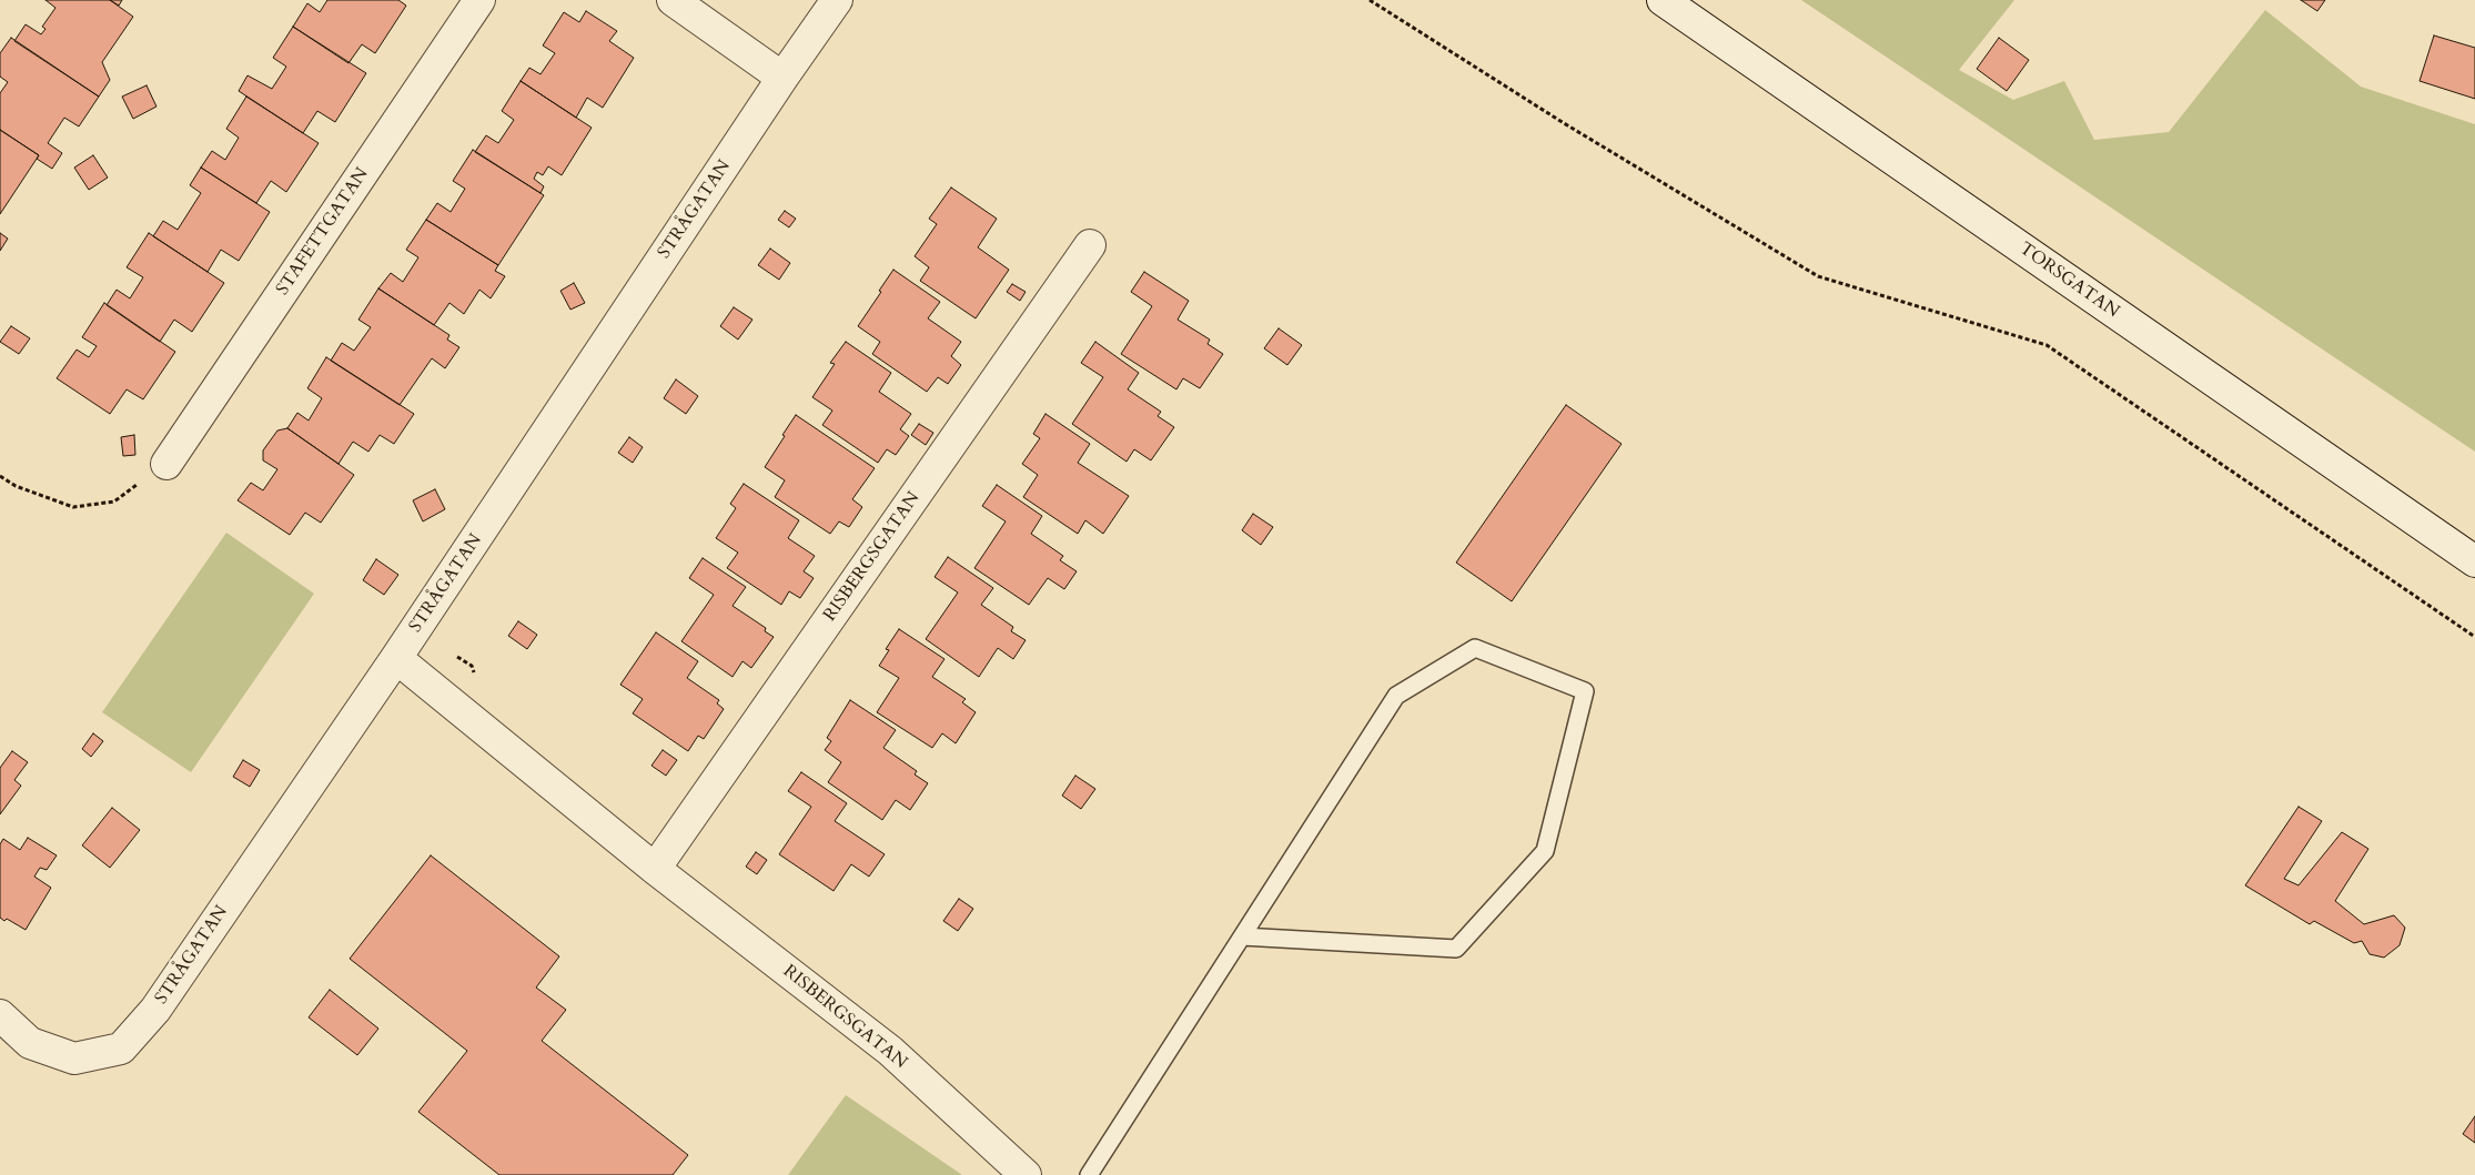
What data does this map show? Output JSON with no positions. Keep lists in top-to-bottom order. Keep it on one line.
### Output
{"streets":{"street":["STRÅGATAN","STAFETTGATAN","TORSGATAN","RISBERGSGATAN"]},"crossings":[["STRÅGATAN","RISBERGSGATAN"]]}
